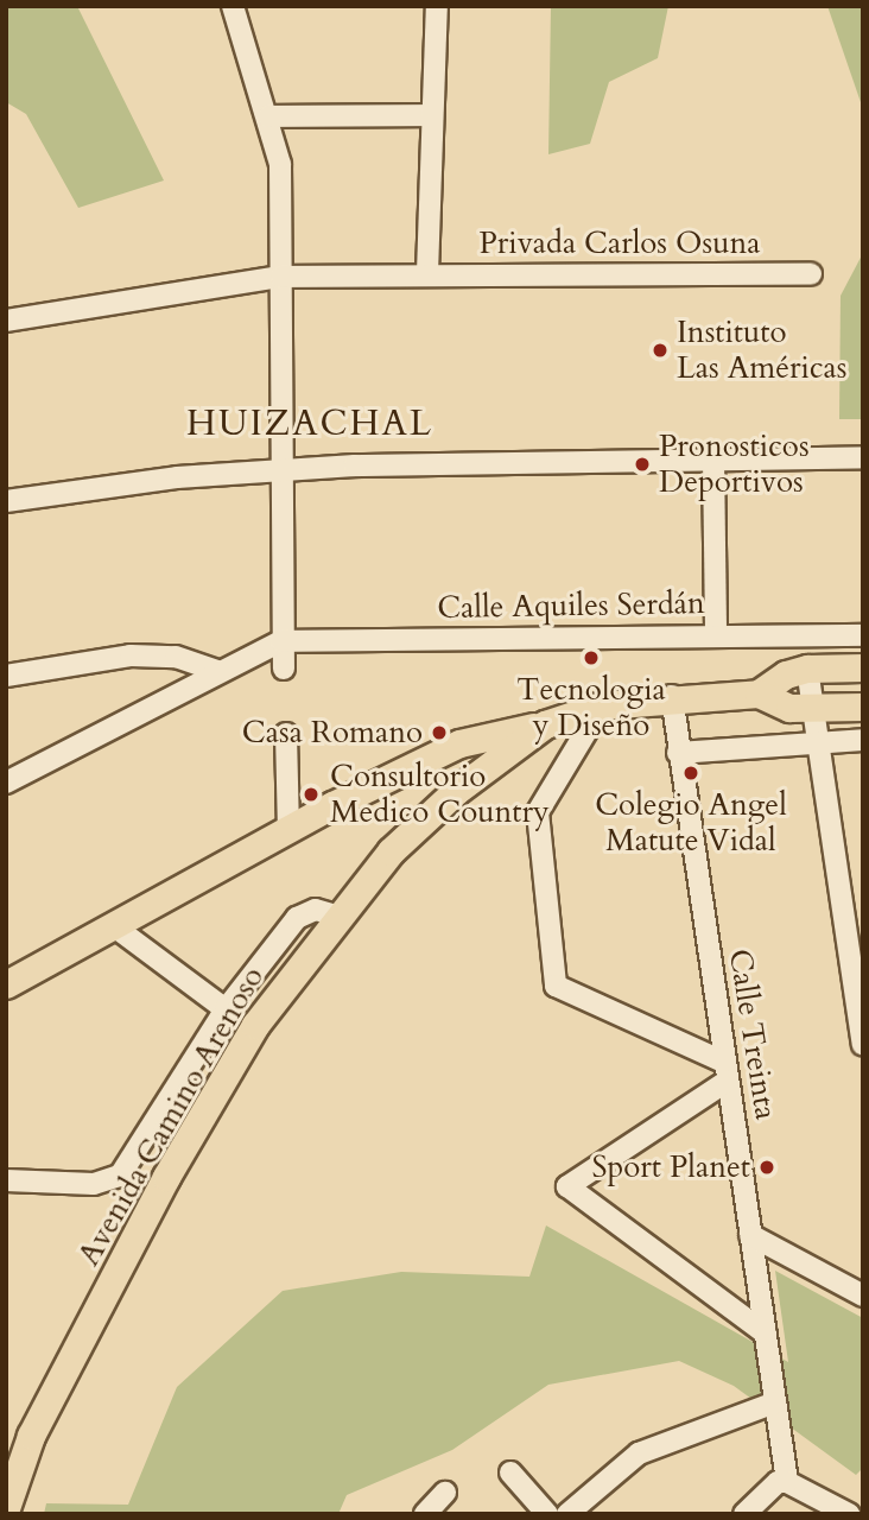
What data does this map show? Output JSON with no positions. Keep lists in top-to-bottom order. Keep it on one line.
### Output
{"streets":{"main road":["Avenida Camino Arenoso"],"street":["Privada Carlos Osuna","Calle Aquiles Serdán","Calle Treinta"]},"crossings":[["Calle Treinta","Avenida Camino Arenoso"]],"districts":["HUIZACHAL"],"places":["Instituto Las Américas","Pronosticos Deportivos","Tecnologia y Diseño","Casa Romano","Colegio Angel Matute Vidal","Consultorio Medico Country","Sport Planet"]}
